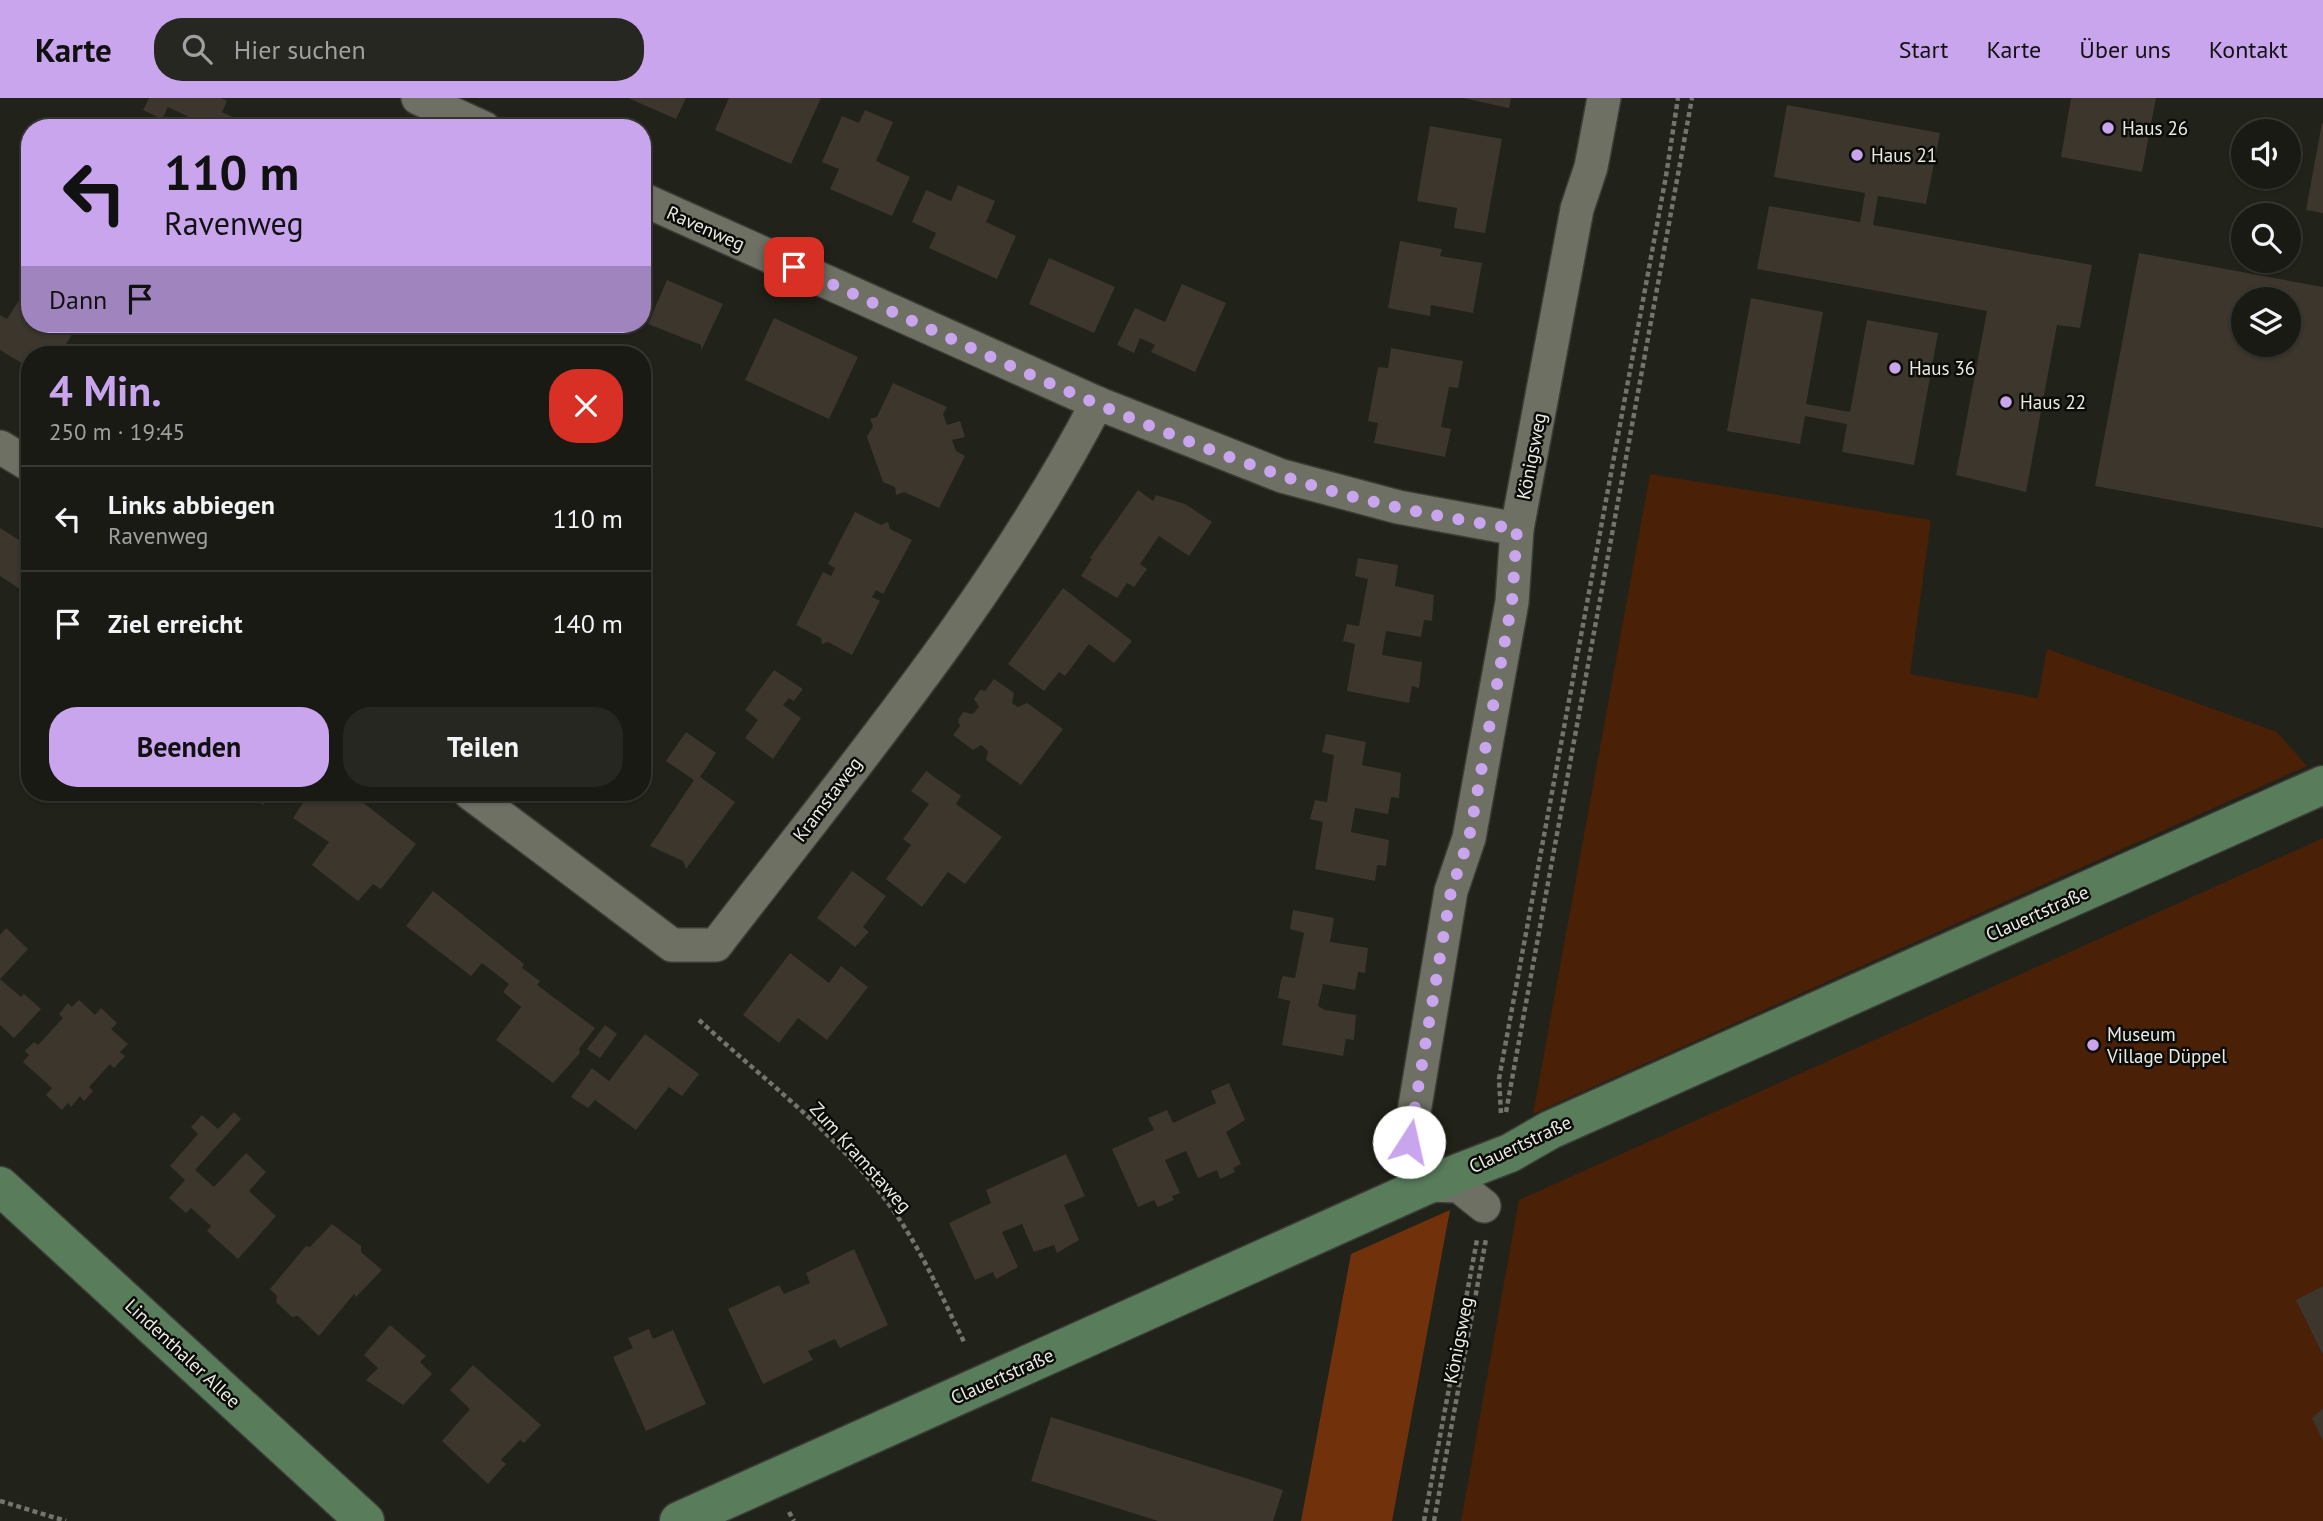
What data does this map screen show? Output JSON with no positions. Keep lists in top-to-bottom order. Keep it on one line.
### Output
{"streets":{"street":["Ravenweg","Königsweg","Kramstaweg","Clauertstraße","Lindenthaler Allee"],"path":["Zum Kramstaweg"]},"crossings":[["Ravenweg","Königsweg"],["Ravenweg","Kramstaweg"],["Königsweg","Clauertstraße"]],"places":["Haus 26","Haus 21","Haus 36","Haus 22","Museum Village Düppel"],"page":{"header":"Karte","search":"Hier suchen","nav":["Start","Karte","Über uns","Kontakt"],"turn":["110 m","Ravenweg"],"then":"Dann","heading":["4 Min.","250 m · 19:45"],"list":[{"name":"Links abbiegen","note":"Ravenweg","value":"110 m"},{"name":"Ziel erreicht","value":"140 m"}],"buttons":["Beenden","Teilen"]}}
